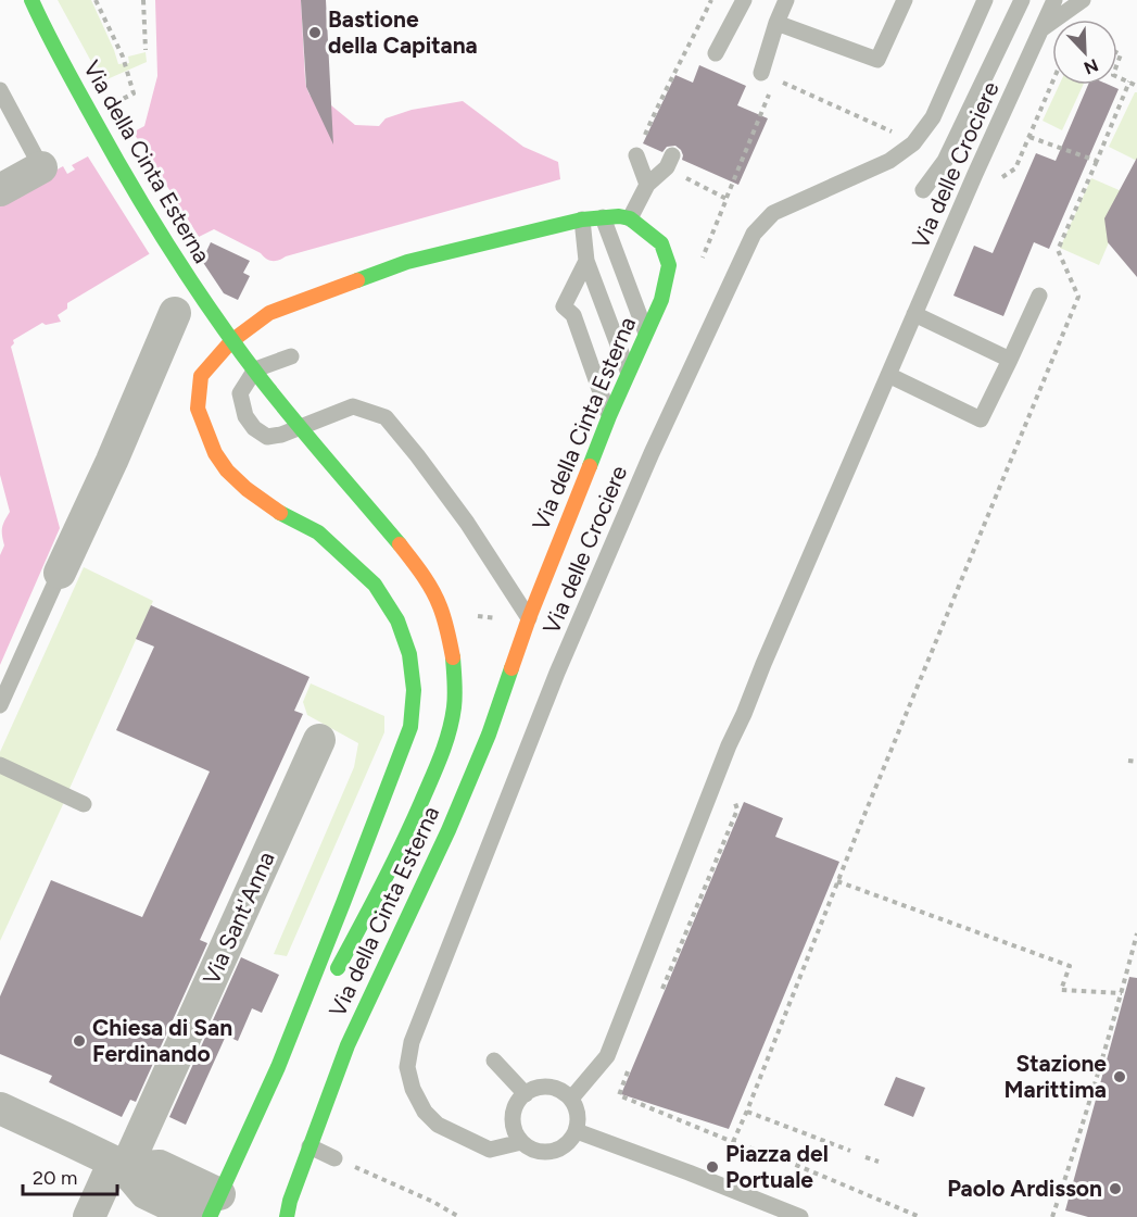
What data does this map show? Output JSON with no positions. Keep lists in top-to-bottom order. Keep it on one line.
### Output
{"streets":{"street":["Via della Cinta Esterna","Via Sant'Anna"],"lane":["Via delle Crociere"]},"places":["Bastione della Capitana","Chiesa di San Ferdinando","Stazione Marittima","Piazza del Portuale","Paolo Ardisson"],"scale_bar":"20 m","north":"bottom right"}
